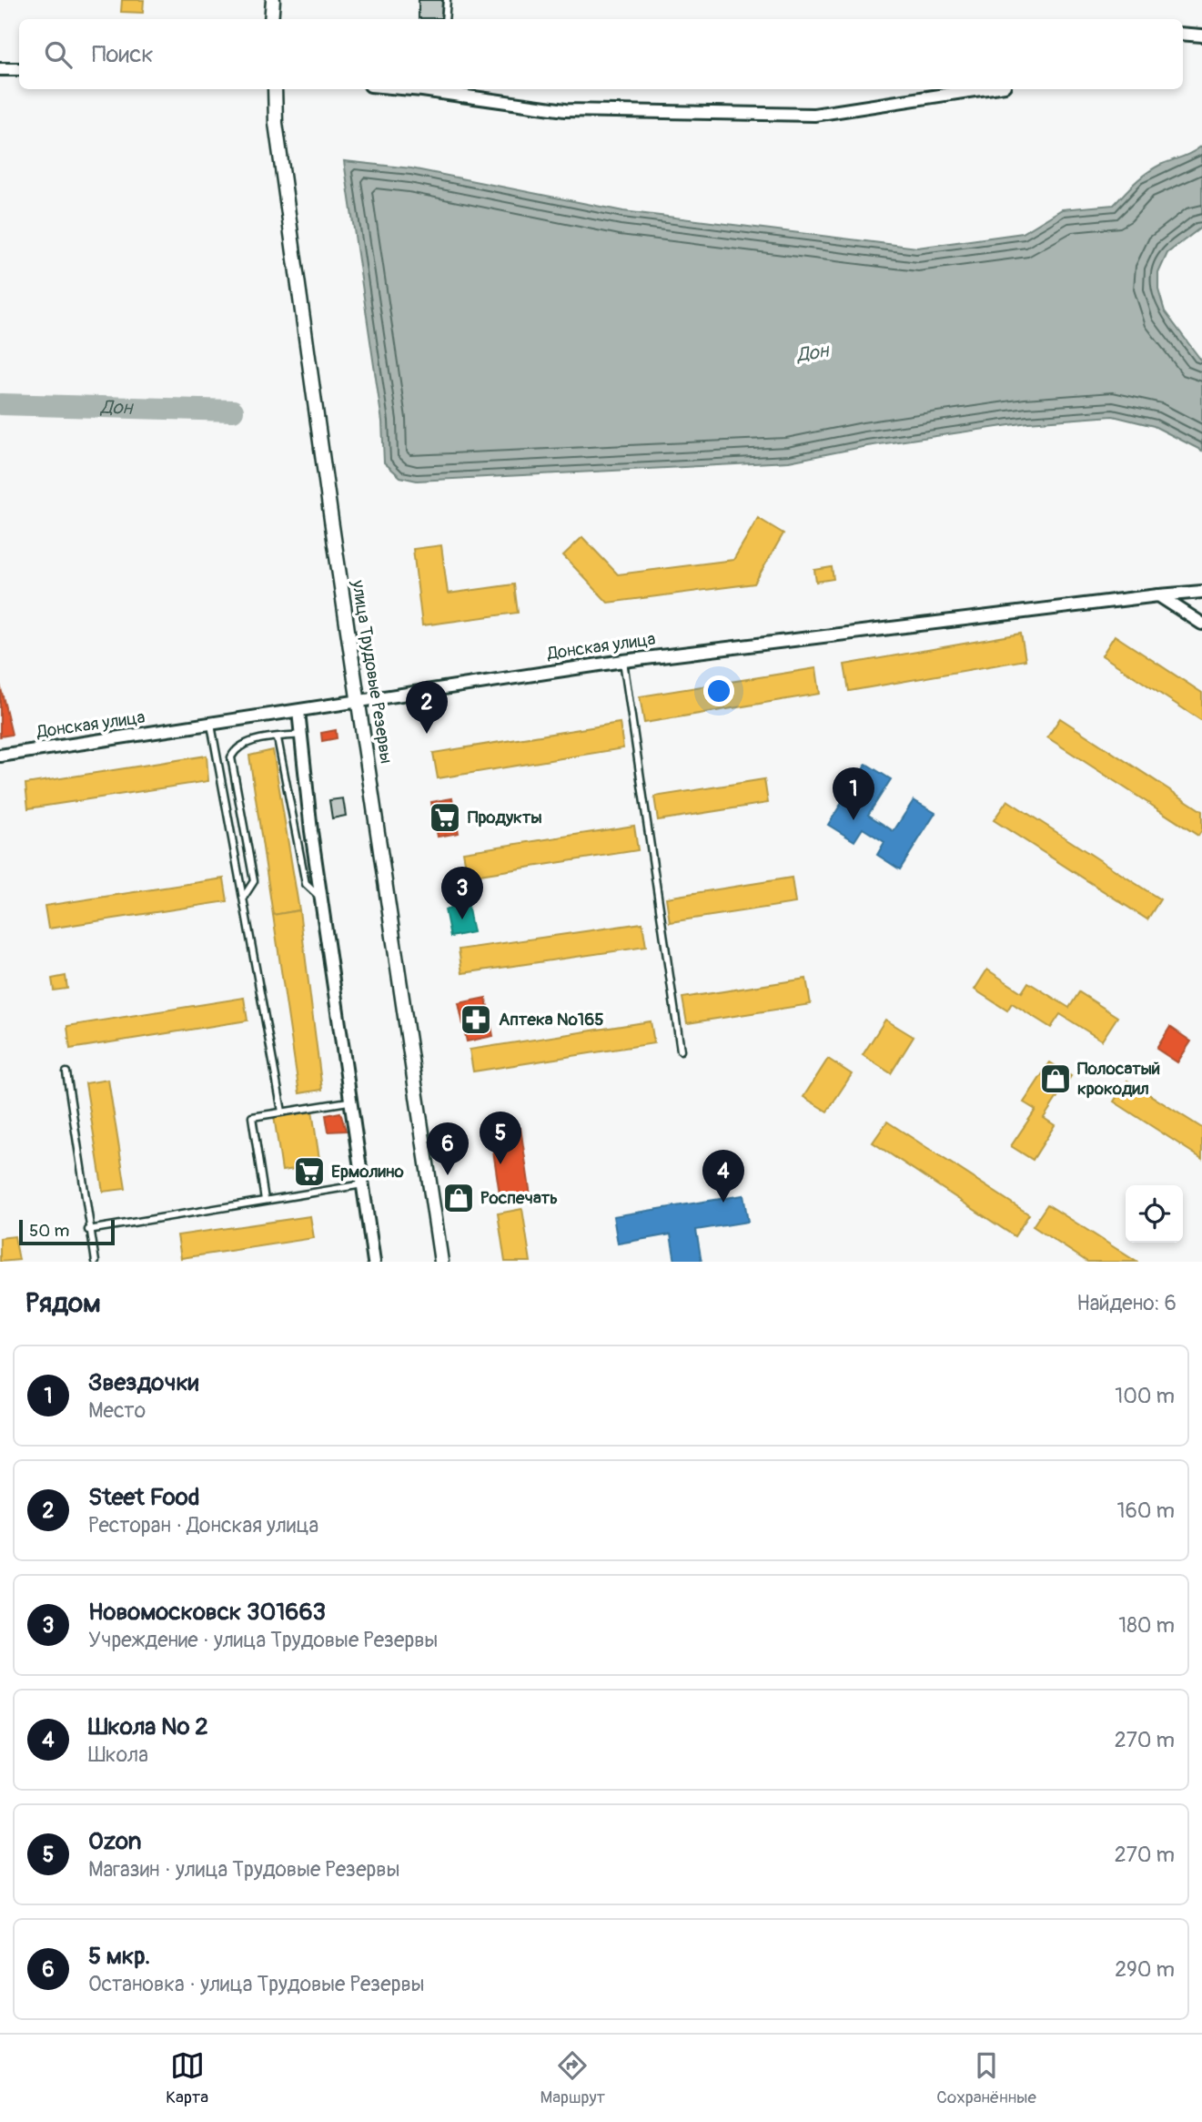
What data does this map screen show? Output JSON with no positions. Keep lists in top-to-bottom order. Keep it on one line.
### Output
{"streets":{"street":["Донская улица","улица Трудовые Резервы"]},"crossings":[["Донская улица","улица Трудовые Резервы"]],"water":["Дон"],"places":{"supermarket":["Продукты","Ермолино"],"pharmacy":["Аптека №165"],"shop":["Полосатый крокодил","Роспечать"]},"scale_bar":"50 m","page":{"search":"Поиск","pins":["2","1","3","5","6","4"],"scale":"50 m","heading":["Рядом","Найдено: 6"],"list":[{"mark":"1","name":"Звездочки","note":"Место","value":"100 m"},{"mark":"2","name":"Steet Food","note":"Ресторан · Донская улица","value":"160 m"},{"mark":"3","name":"Новомосковск 301663","note":"Учреждение · улица Трудовые Резервы","value":"180 m"},{"mark":"4","name":"Школа № 2","note":"Школа","value":"270 m"},{"mark":"5","name":"Ozon","note":"Магазин · улица Трудовые Резервы","value":"270 m"},{"mark":"6","name":"5 мкр.","note":"Остановка · улица Трудовые Резервы","value":"290 m"}],"nav":["Карта","Маршрут","Сохранённые"]}}
